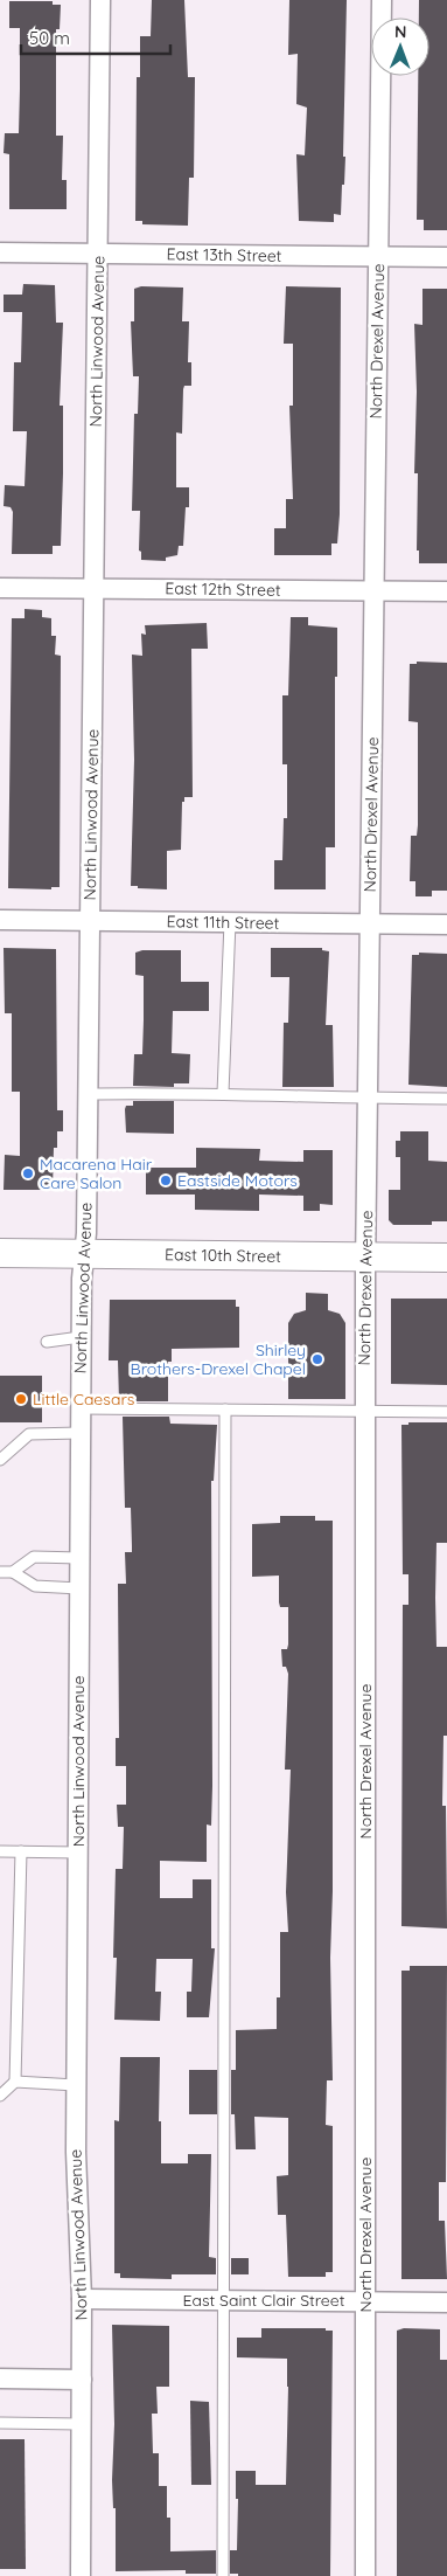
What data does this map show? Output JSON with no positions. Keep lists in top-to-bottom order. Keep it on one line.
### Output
{"streets":{"main road":["East 10th Street"],"street":["East 13th Street","North Linwood Avenue","North Drexel Avenue","East 12th Street","East 11th Street","East Saint Clair Street"]},"crossings":[["East 13th Street","North Linwood Avenue"],["East 13th Street","North Drexel Avenue"],["North Linwood Avenue","East 12th Street"],["North Linwood Avenue","East 11th Street"],["North Linwood Avenue","East 10th Street"],["North Linwood Avenue","East Saint Clair Street"],["North Drexel Avenue","East 12th Street"],["North Drexel Avenue","East 11th Street"],["North Drexel Avenue","East 10th Street"],["North Drexel Avenue","East Saint Clair Street"]],"places":["Macarena Hair Care Salon","Eastside Motors","Shirley Brothers-Drexel Chapel","Little Caesars"],"scale_bar":"50 m","north":"top"}
